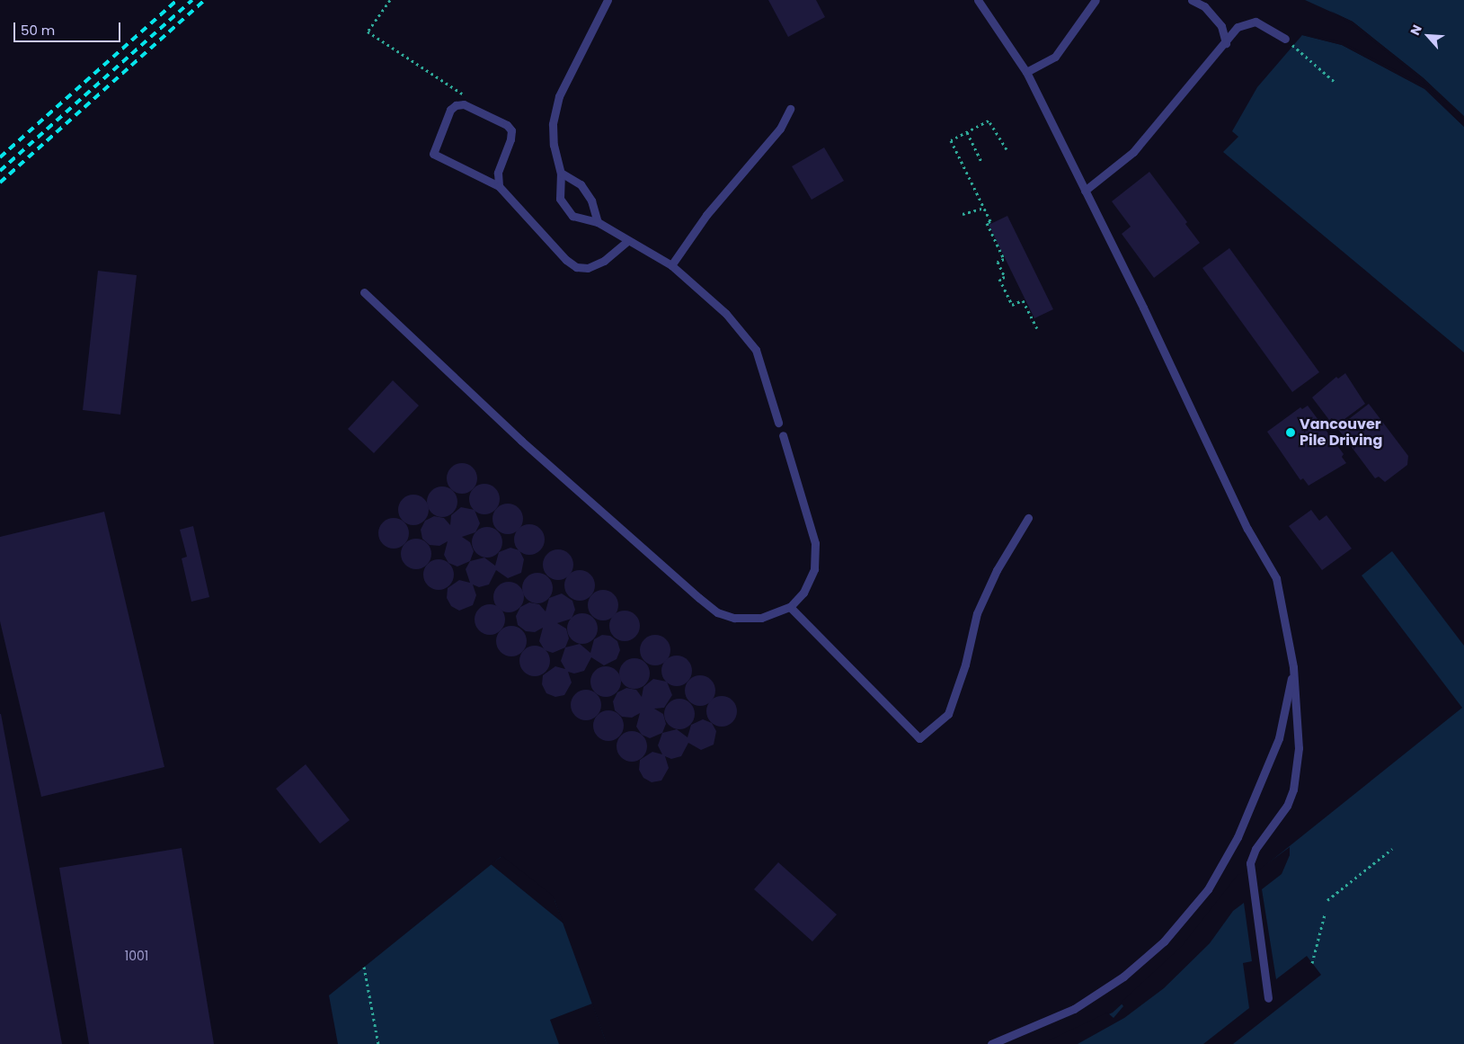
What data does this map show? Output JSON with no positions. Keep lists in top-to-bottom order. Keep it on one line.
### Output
{"places":["Vancouver Pile Driving"],"house_numbers":["1001"],"scale_bar":"50 m","north":"top left"}
